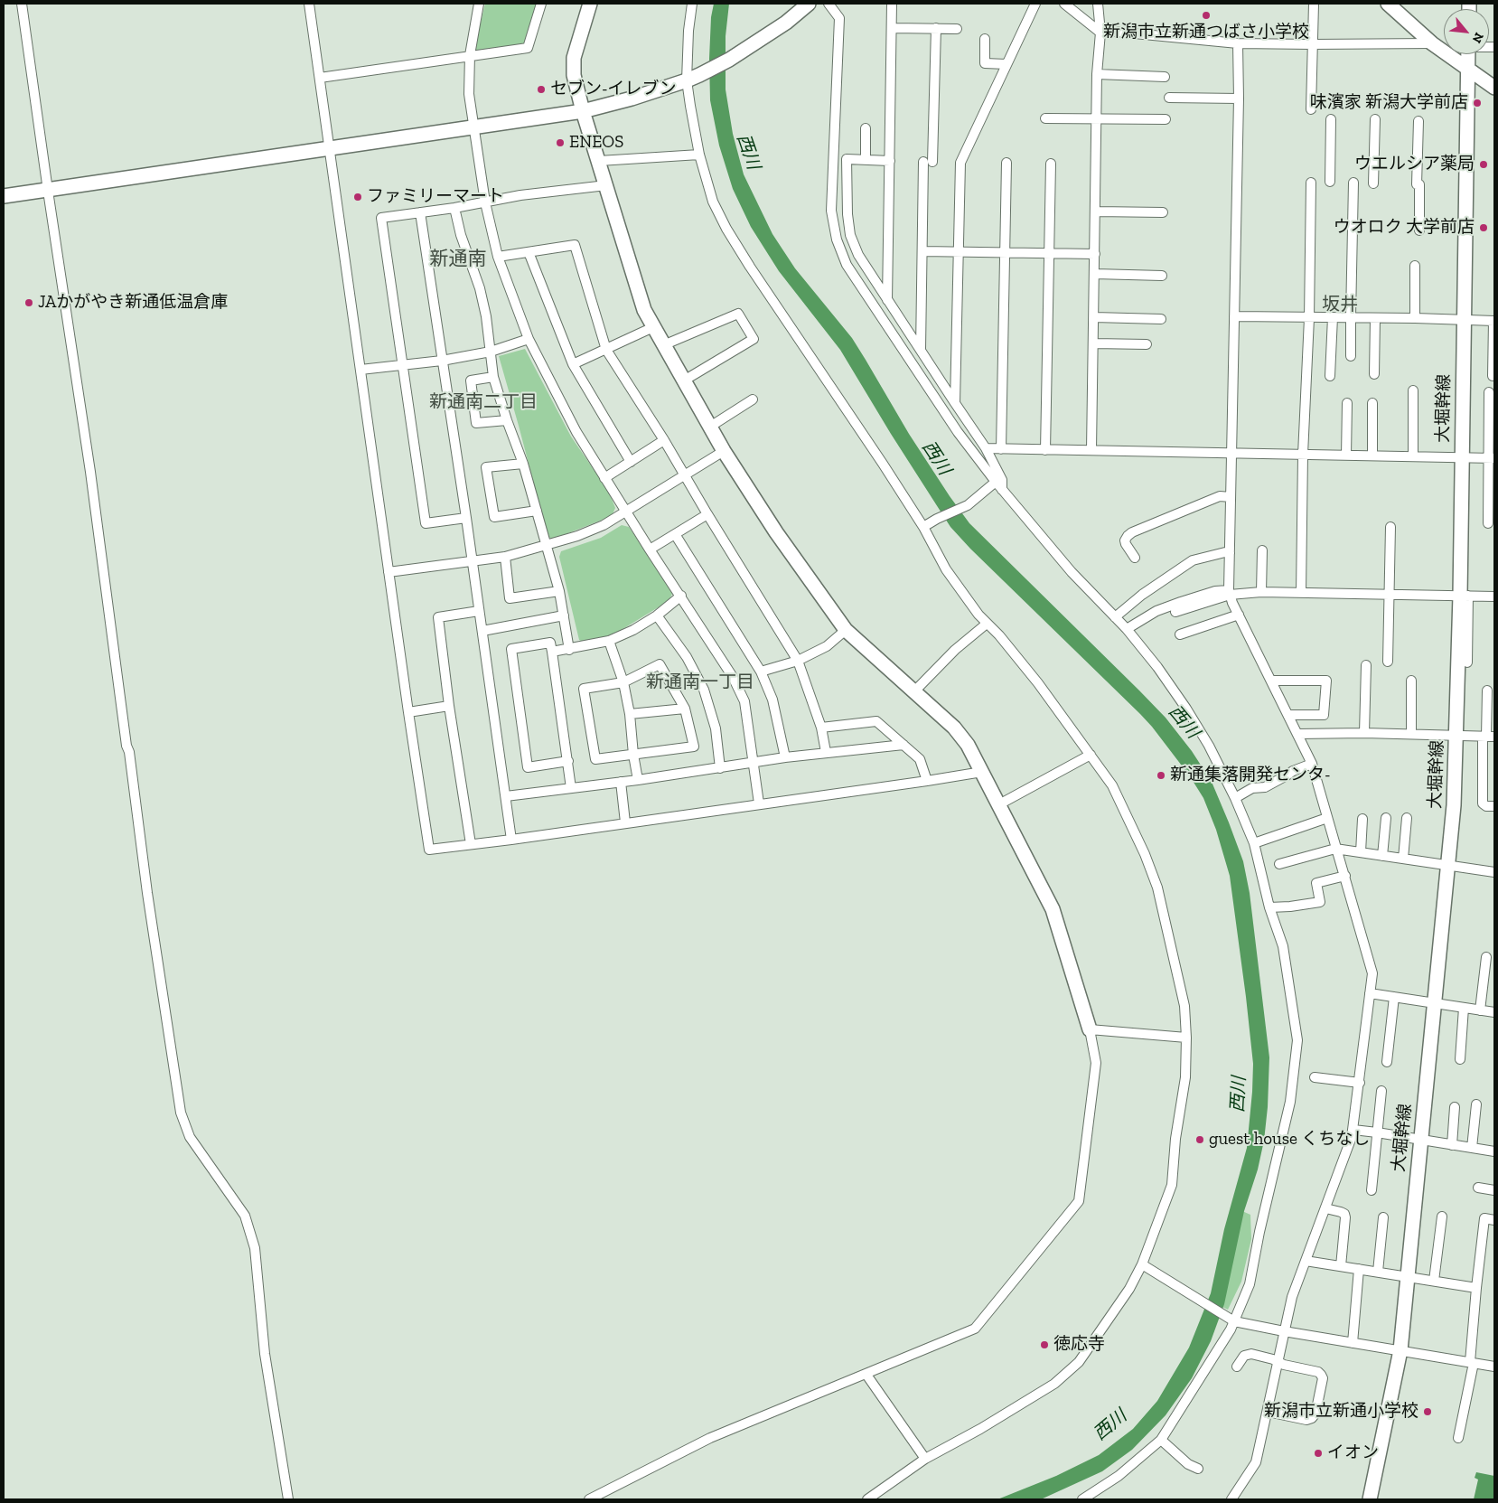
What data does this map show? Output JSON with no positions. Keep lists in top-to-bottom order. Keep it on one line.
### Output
{"streets":{"street":["大堀幹線"]},"districts":["新通南","坂井","新通南二丁目","新通南一丁目"],"water":["西川"],"places":["新潟市立新通つばさ小学校","セブン-イレブン","味濱家 新潟大学前店","ENEOS","ウエルシア薬局","ファミリーマート","ウオロク 大学前店","JAかがやき新通低温倉庫","新通集落開発センタ-","guest house くちなし","徳応寺","新潟市立新通小学校","イオン"],"north":"bottom right"}
